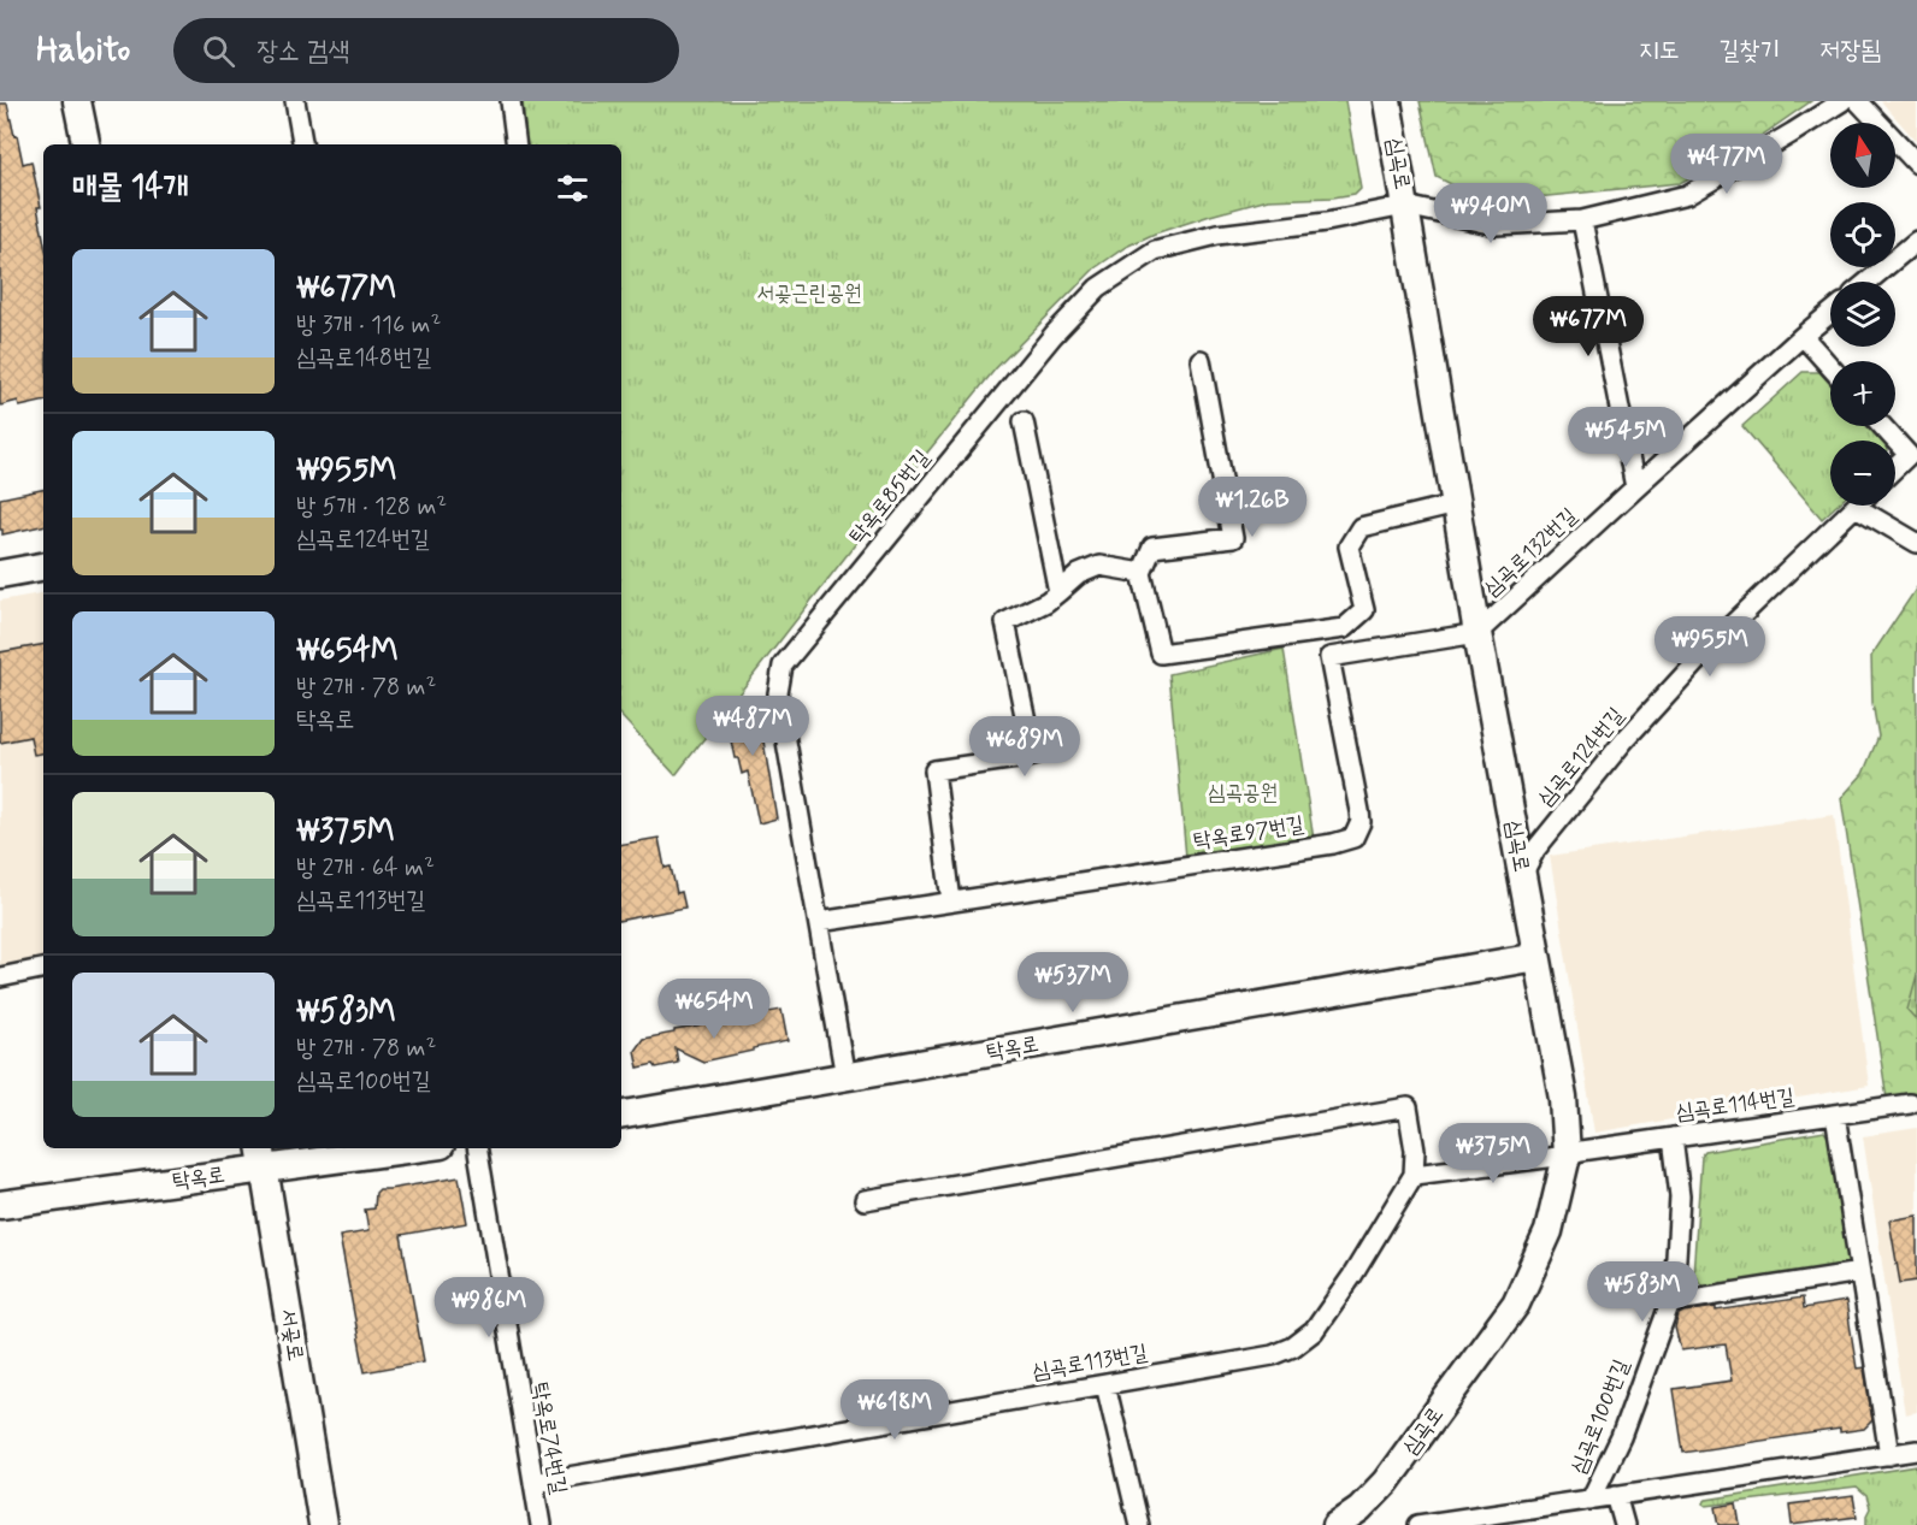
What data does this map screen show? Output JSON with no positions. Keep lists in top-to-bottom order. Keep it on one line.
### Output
{"streets":{"street":["심곡로","탁옥로85번길","심곡로132번길","심곡로124번길","탁옥로97번길","탁옥로","심곡로114번길","서곶로","심곡로113번길","심곡로100번길","탁옥로74번길"]},"crossings":[["심곡로","탁옥로85번길"],["심곡로","심곡로132번길"],["심곡로","심곡로124번길"],["심곡로","탁옥로97번길"],["심곡로","탁옥로"],["심곡로","심곡로114번길"],["탁옥로85번길","탁옥로97번길"],["탁옥로85번길","탁옥로"],["심곡로132번길","탁옥로97번길"],["탁옥로","서곶로"],["심곡로114번길","심곡로100번길"],["심곡로113번길","탁옥로74번길"]],"parks":["서곶근린공원","심곡공원"],"north":"top","page":{"header":"Habito","search":"장소 검색","nav":["지도","길찾기","저장됨"],"map_buttons":["+","−"],"price":["₩477M","₩940M","₩677M","₩545M","₩1.26B","₩955M","₩487M","₩689M","₩537M","₩654M","₩375M","₩583M","₩986M","₩618M"],"heading":"매물 14개","list":[{"name":"₩677M","note":"방 3개 · 116 m² · 심곡로148번길"},{"name":"₩955M","note":"방 5개 · 128 m² · 심곡로124번길"},{"name":"₩654M","note":"방 2개 · 78 m² · 탁옥로"},{"name":"₩375M","note":"방 2개 · 64 m² · 심곡로113번길"},{"name":"₩583M","note":"방 2개 · 78 m² · 심곡로100번길"}]}}
